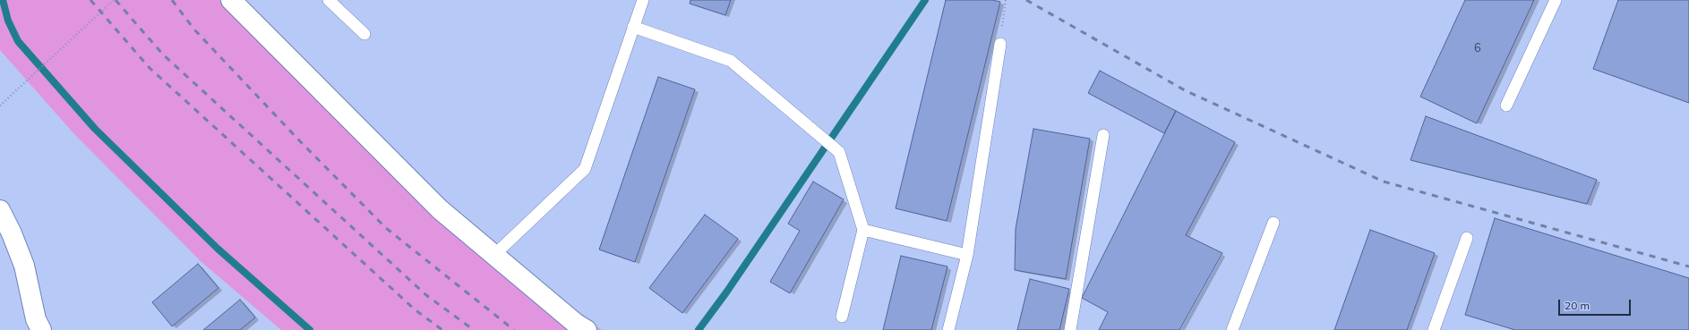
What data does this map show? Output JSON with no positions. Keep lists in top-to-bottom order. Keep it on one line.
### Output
{"house_numbers":["6"],"scale_bar":"20 m"}
